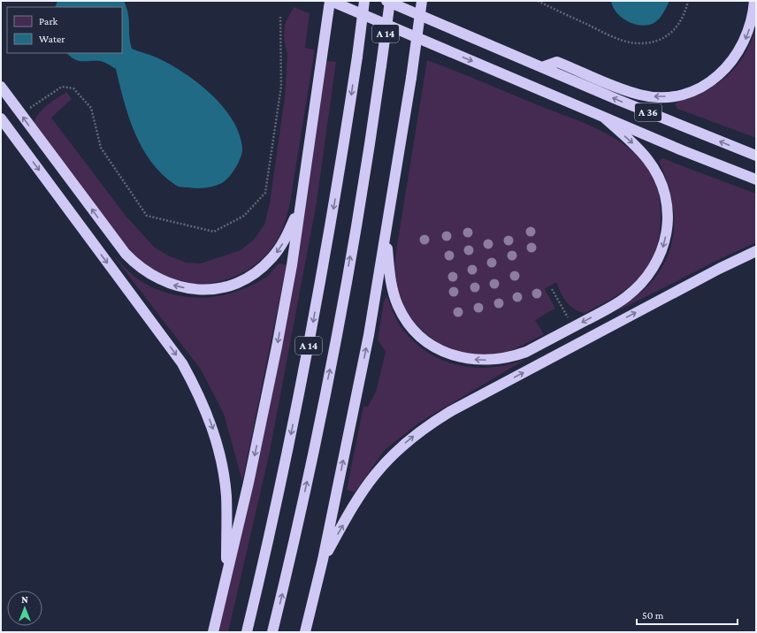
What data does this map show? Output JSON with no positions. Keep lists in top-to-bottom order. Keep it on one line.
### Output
{"streets":{"highway":["A 14","A 36"]},"legend":["Park","Water"],"scale_bar":"50 m","north":"top"}
